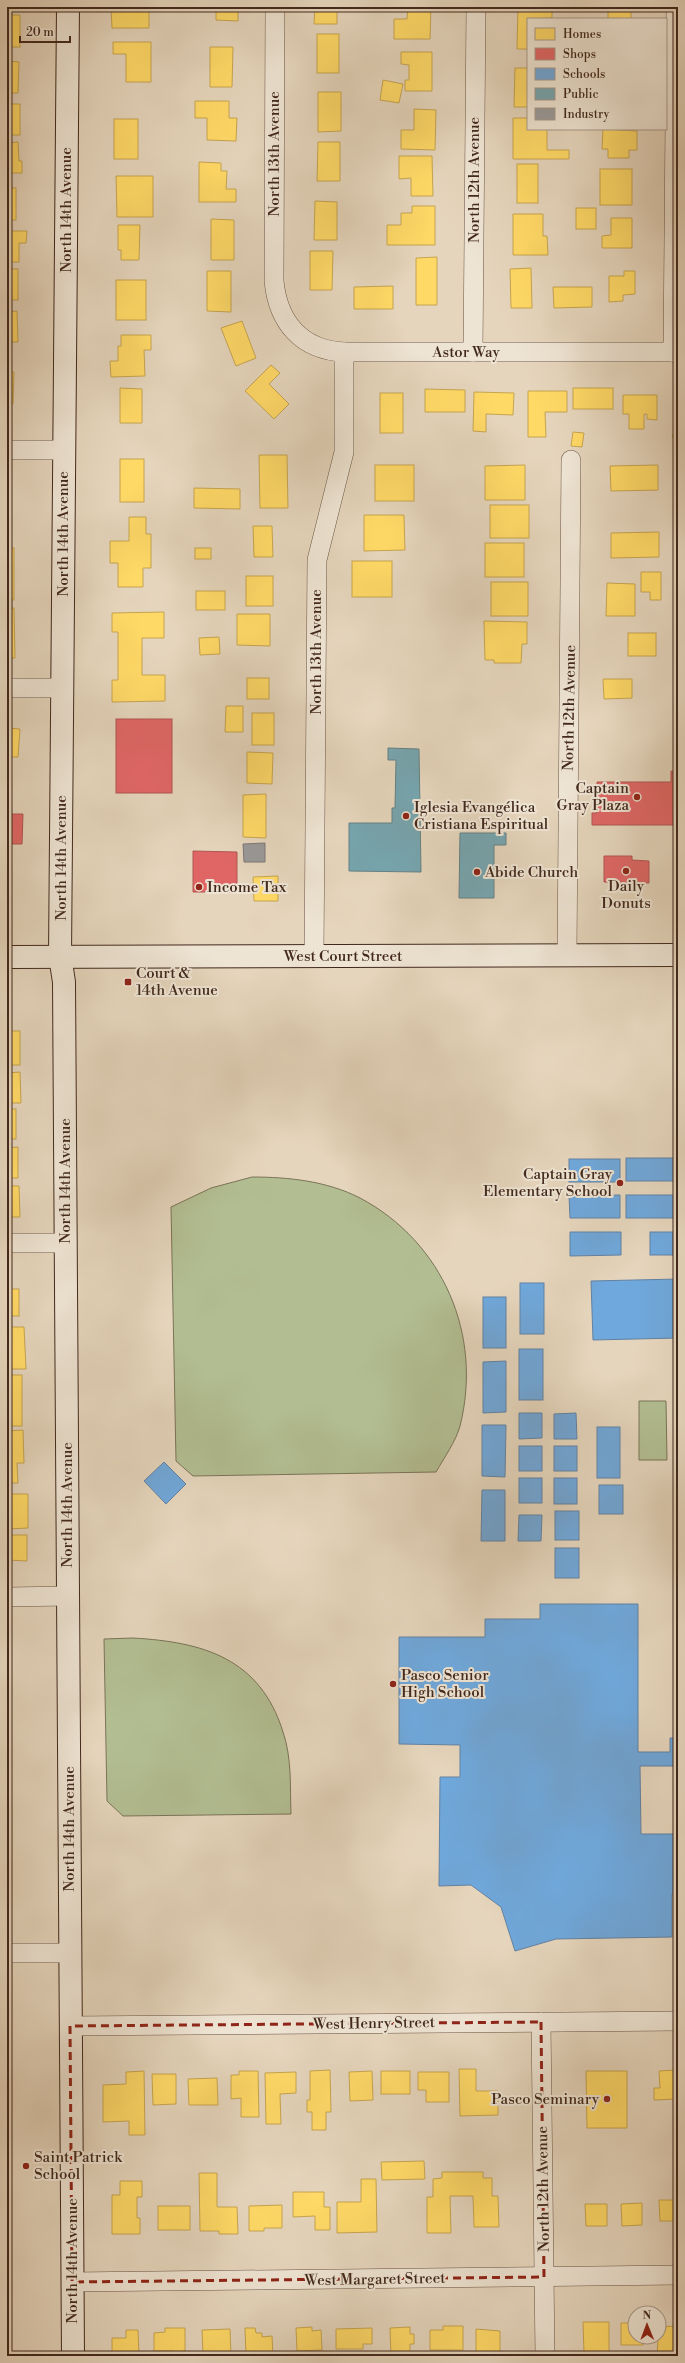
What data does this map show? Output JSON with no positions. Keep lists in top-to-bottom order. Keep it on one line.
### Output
{"streets":{"street":["North 13th Avenue","North 12th Avenue","North 14th Avenue","Astor Way","West Court Street","West Henry Street","West Margaret Street"]},"crossings":[["North 13th Avenue","Astor Way"],["North 13th Avenue","West Court Street"],["North 12th Avenue","Astor Way"],["North 12th Avenue","West Court Street"],["North 12th Avenue","West Henry Street"],["North 12th Avenue","West Margaret Street"],["North 14th Avenue","West Court Street"],["North 14th Avenue","West Henry Street"],["North 14th Avenue","West Margaret Street"]],"places":{"other":["Captain Gray Plaza","Iglesia Evangélica Cristiana Espiritual","Daily Donuts","Abide Church","Income Tax","Captain Gray Elementary School","Pasco Senior High School","Pasco Seminary","Saint Patrick School"],"transit":["Court & 14th Avenue"]},"legend":["Homes","Shops","Schools","Public","Industry"],"scale_bar":"20 m","north":"top"}
